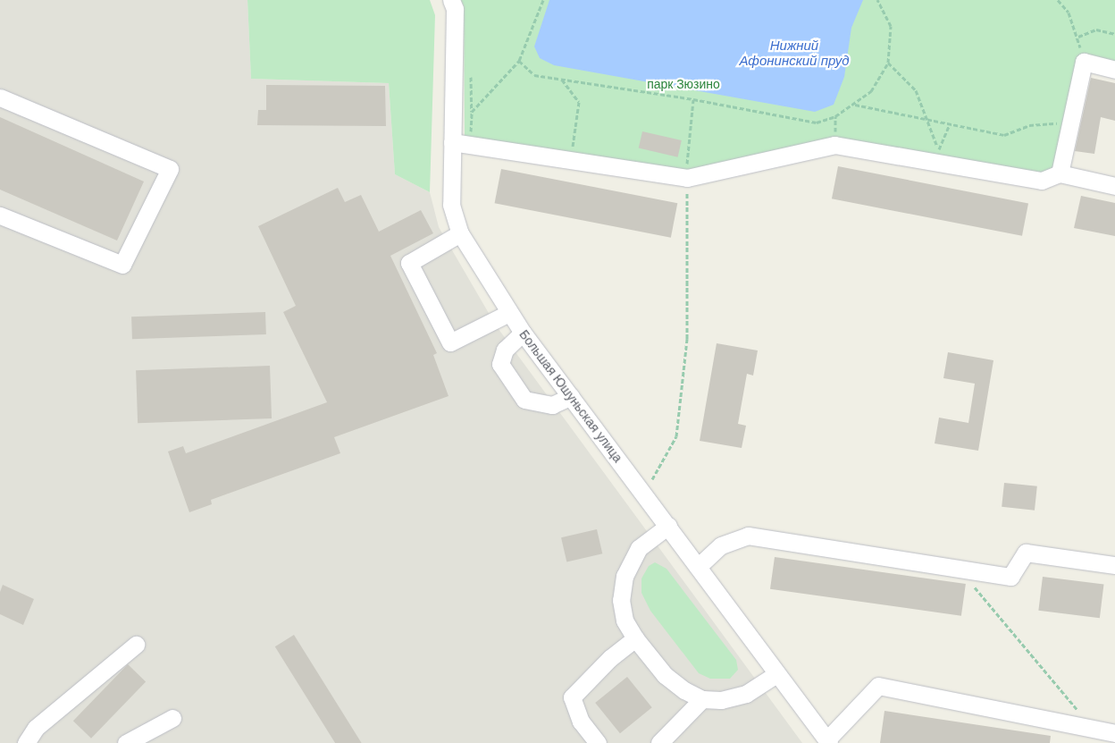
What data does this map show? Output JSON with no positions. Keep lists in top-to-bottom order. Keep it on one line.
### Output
{"streets":{"street":["Большая Юшуньская улица"]},"water":["Нижний Афонинский пруд"],"parks":["парк Зюзино"]}
